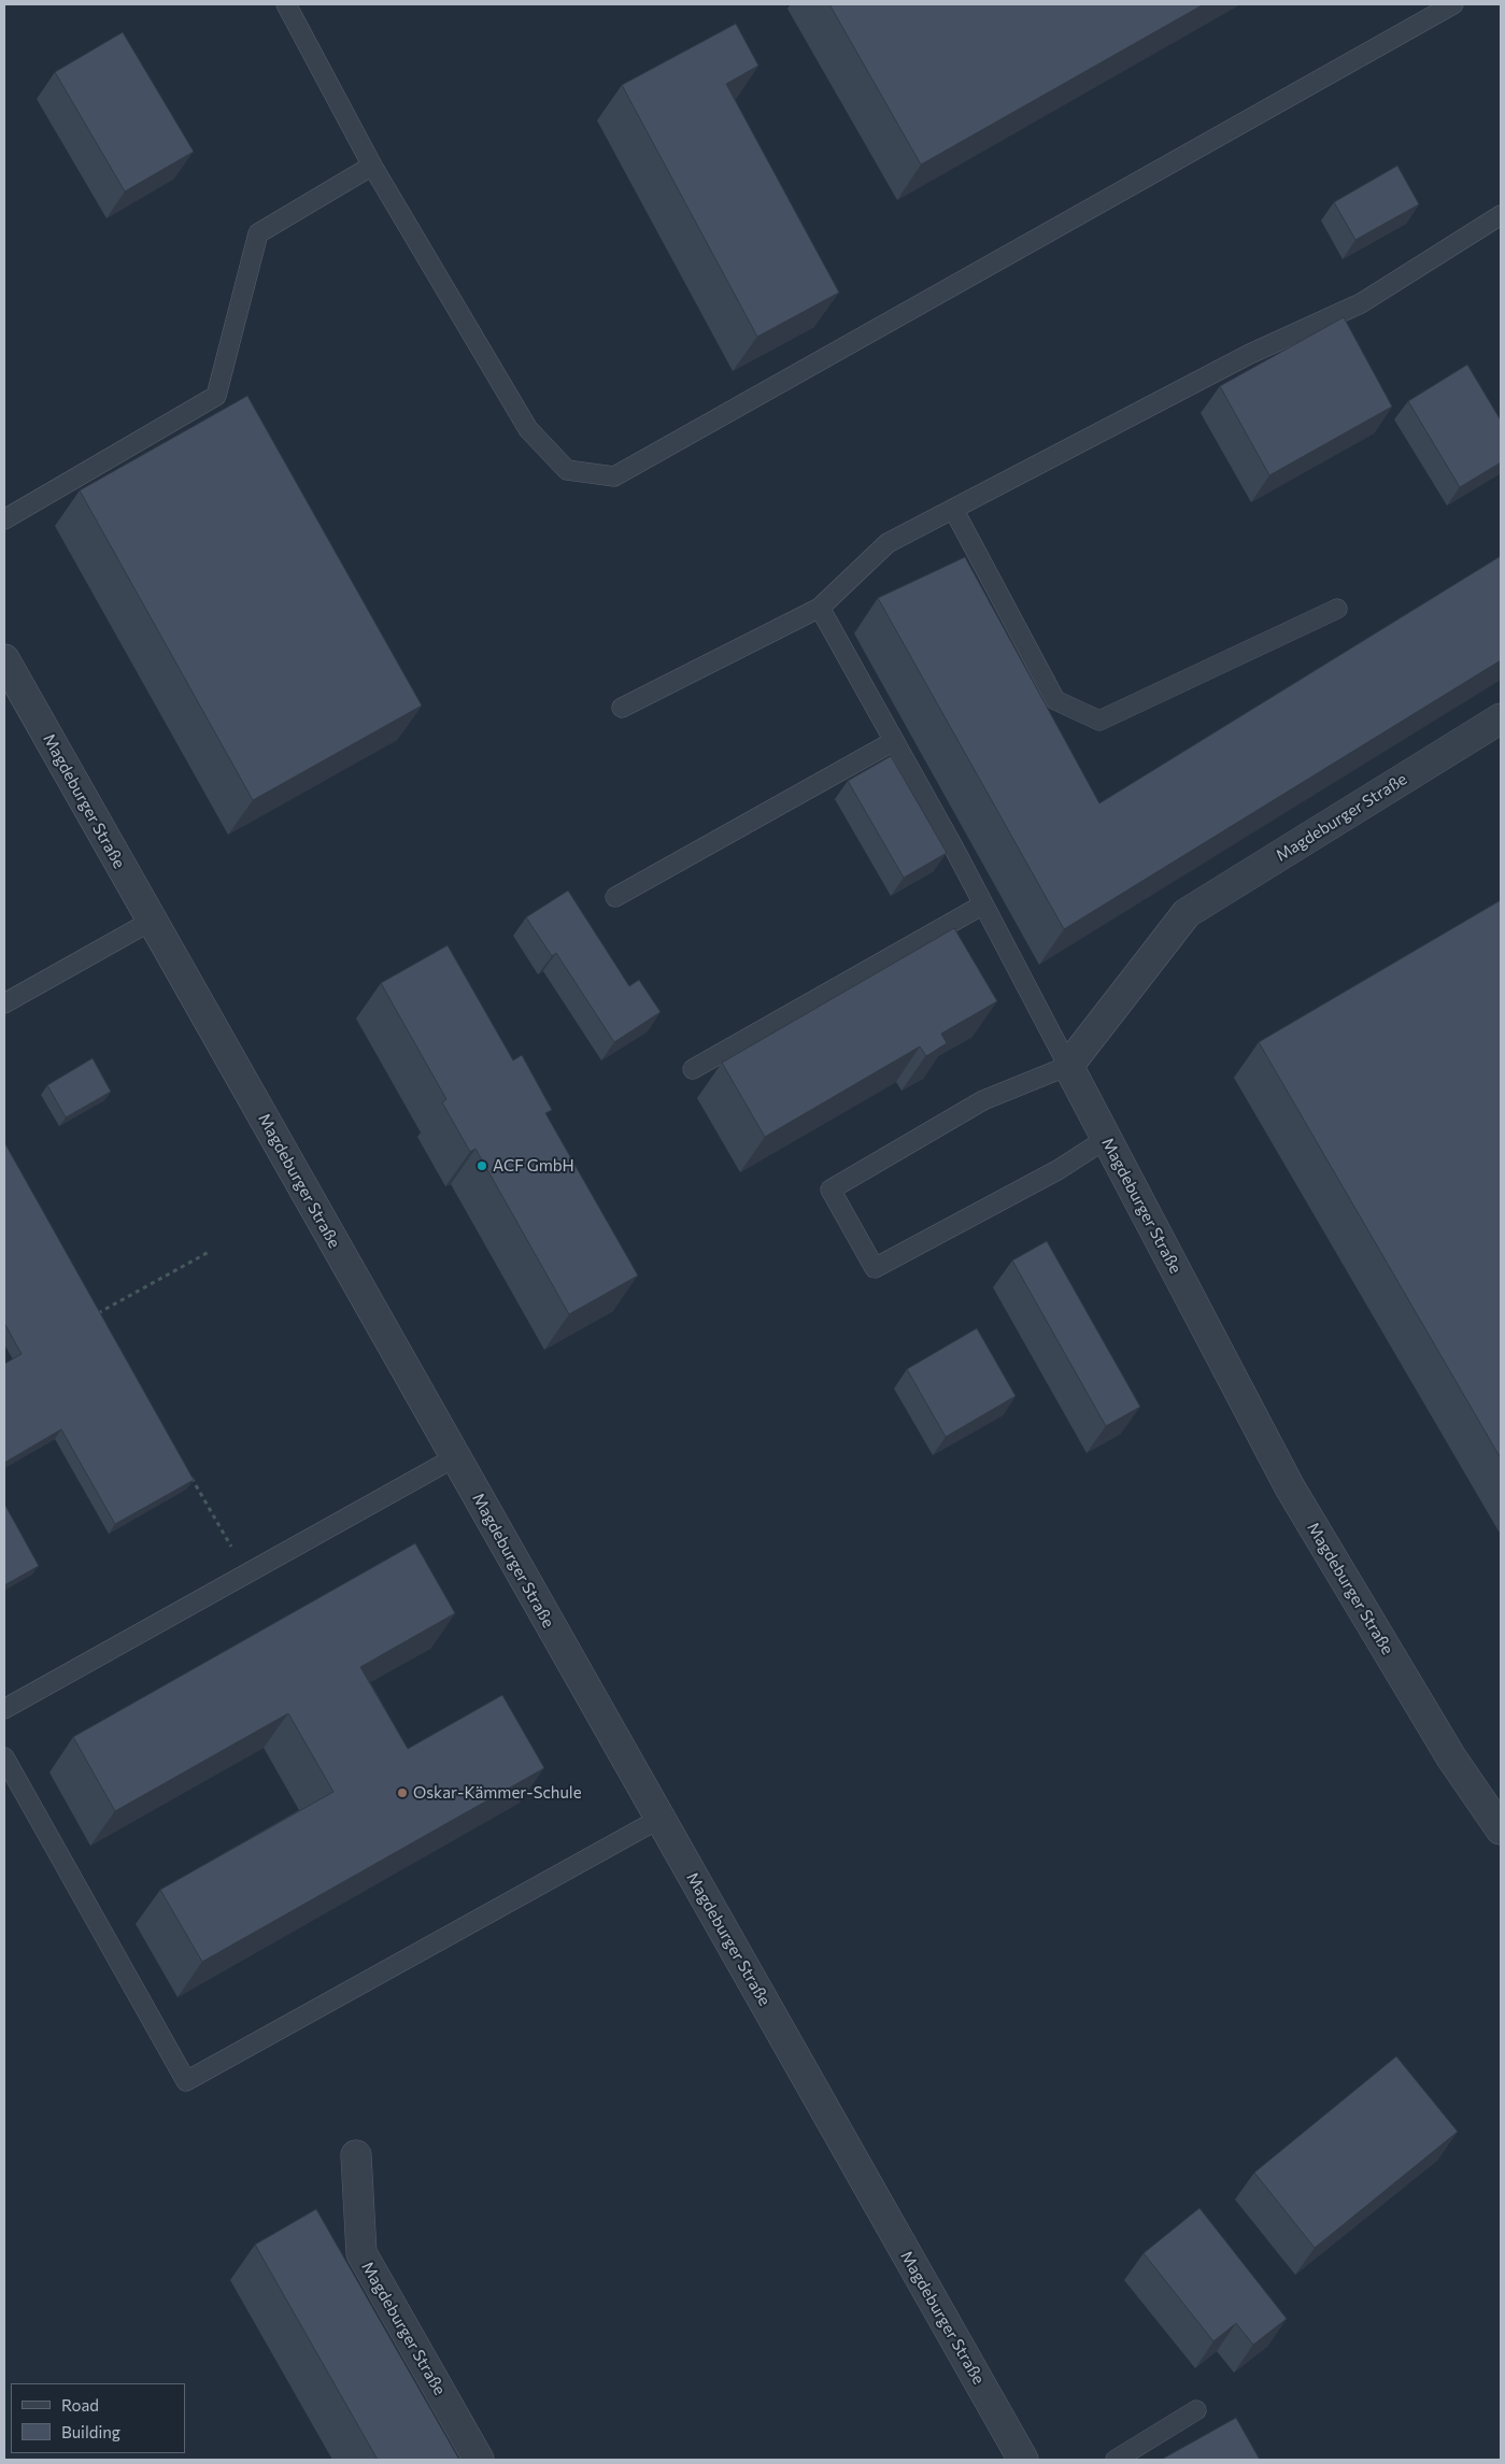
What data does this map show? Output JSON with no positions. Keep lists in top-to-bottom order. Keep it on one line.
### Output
{"streets":{"street":["Magdeburger Straße"]},"places":["ACF GmbH","Oskar-Kämmer-Schule"],"legend":["Road","Building"]}
